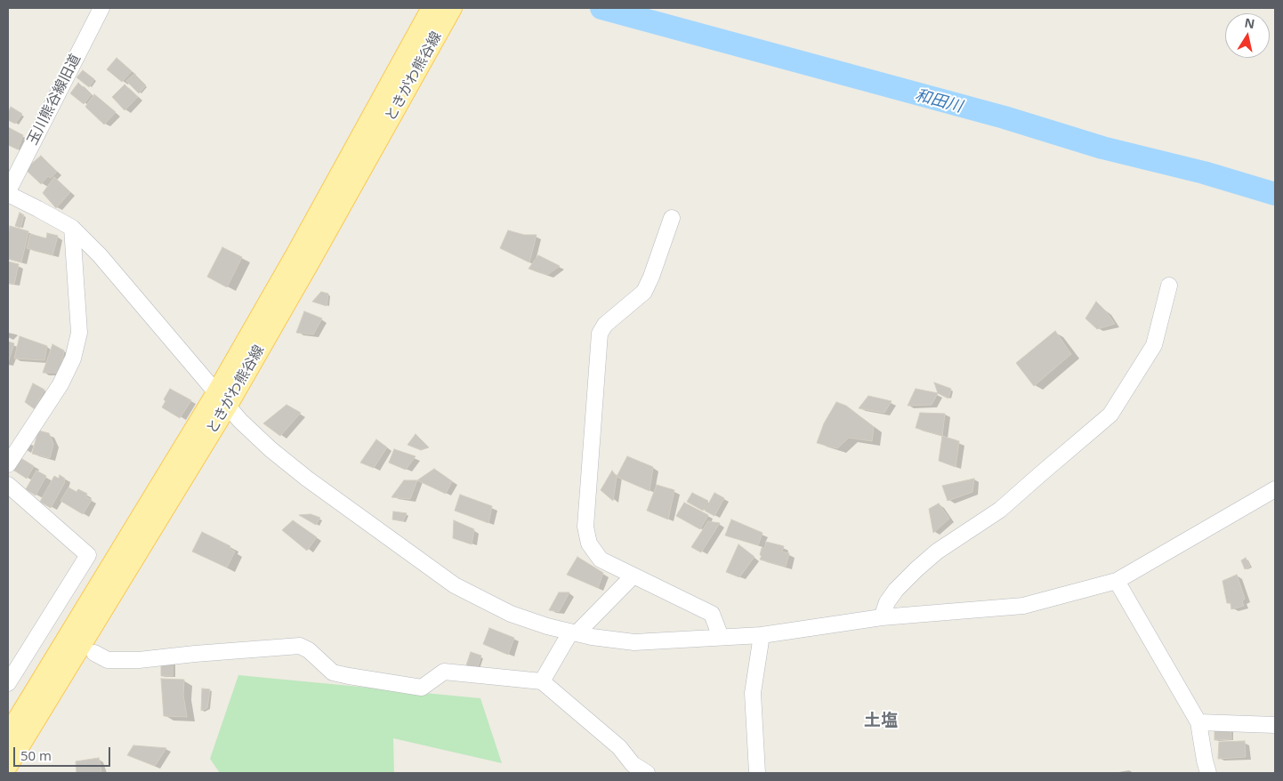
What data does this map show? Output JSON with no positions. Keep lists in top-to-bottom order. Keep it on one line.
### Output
{"streets":{"main road":["ときがわ熊谷線"],"street":["玉川熊谷線旧道"]},"districts":["土塩"],"water":["和田川"],"scale_bar":"50 m","north":"top"}
